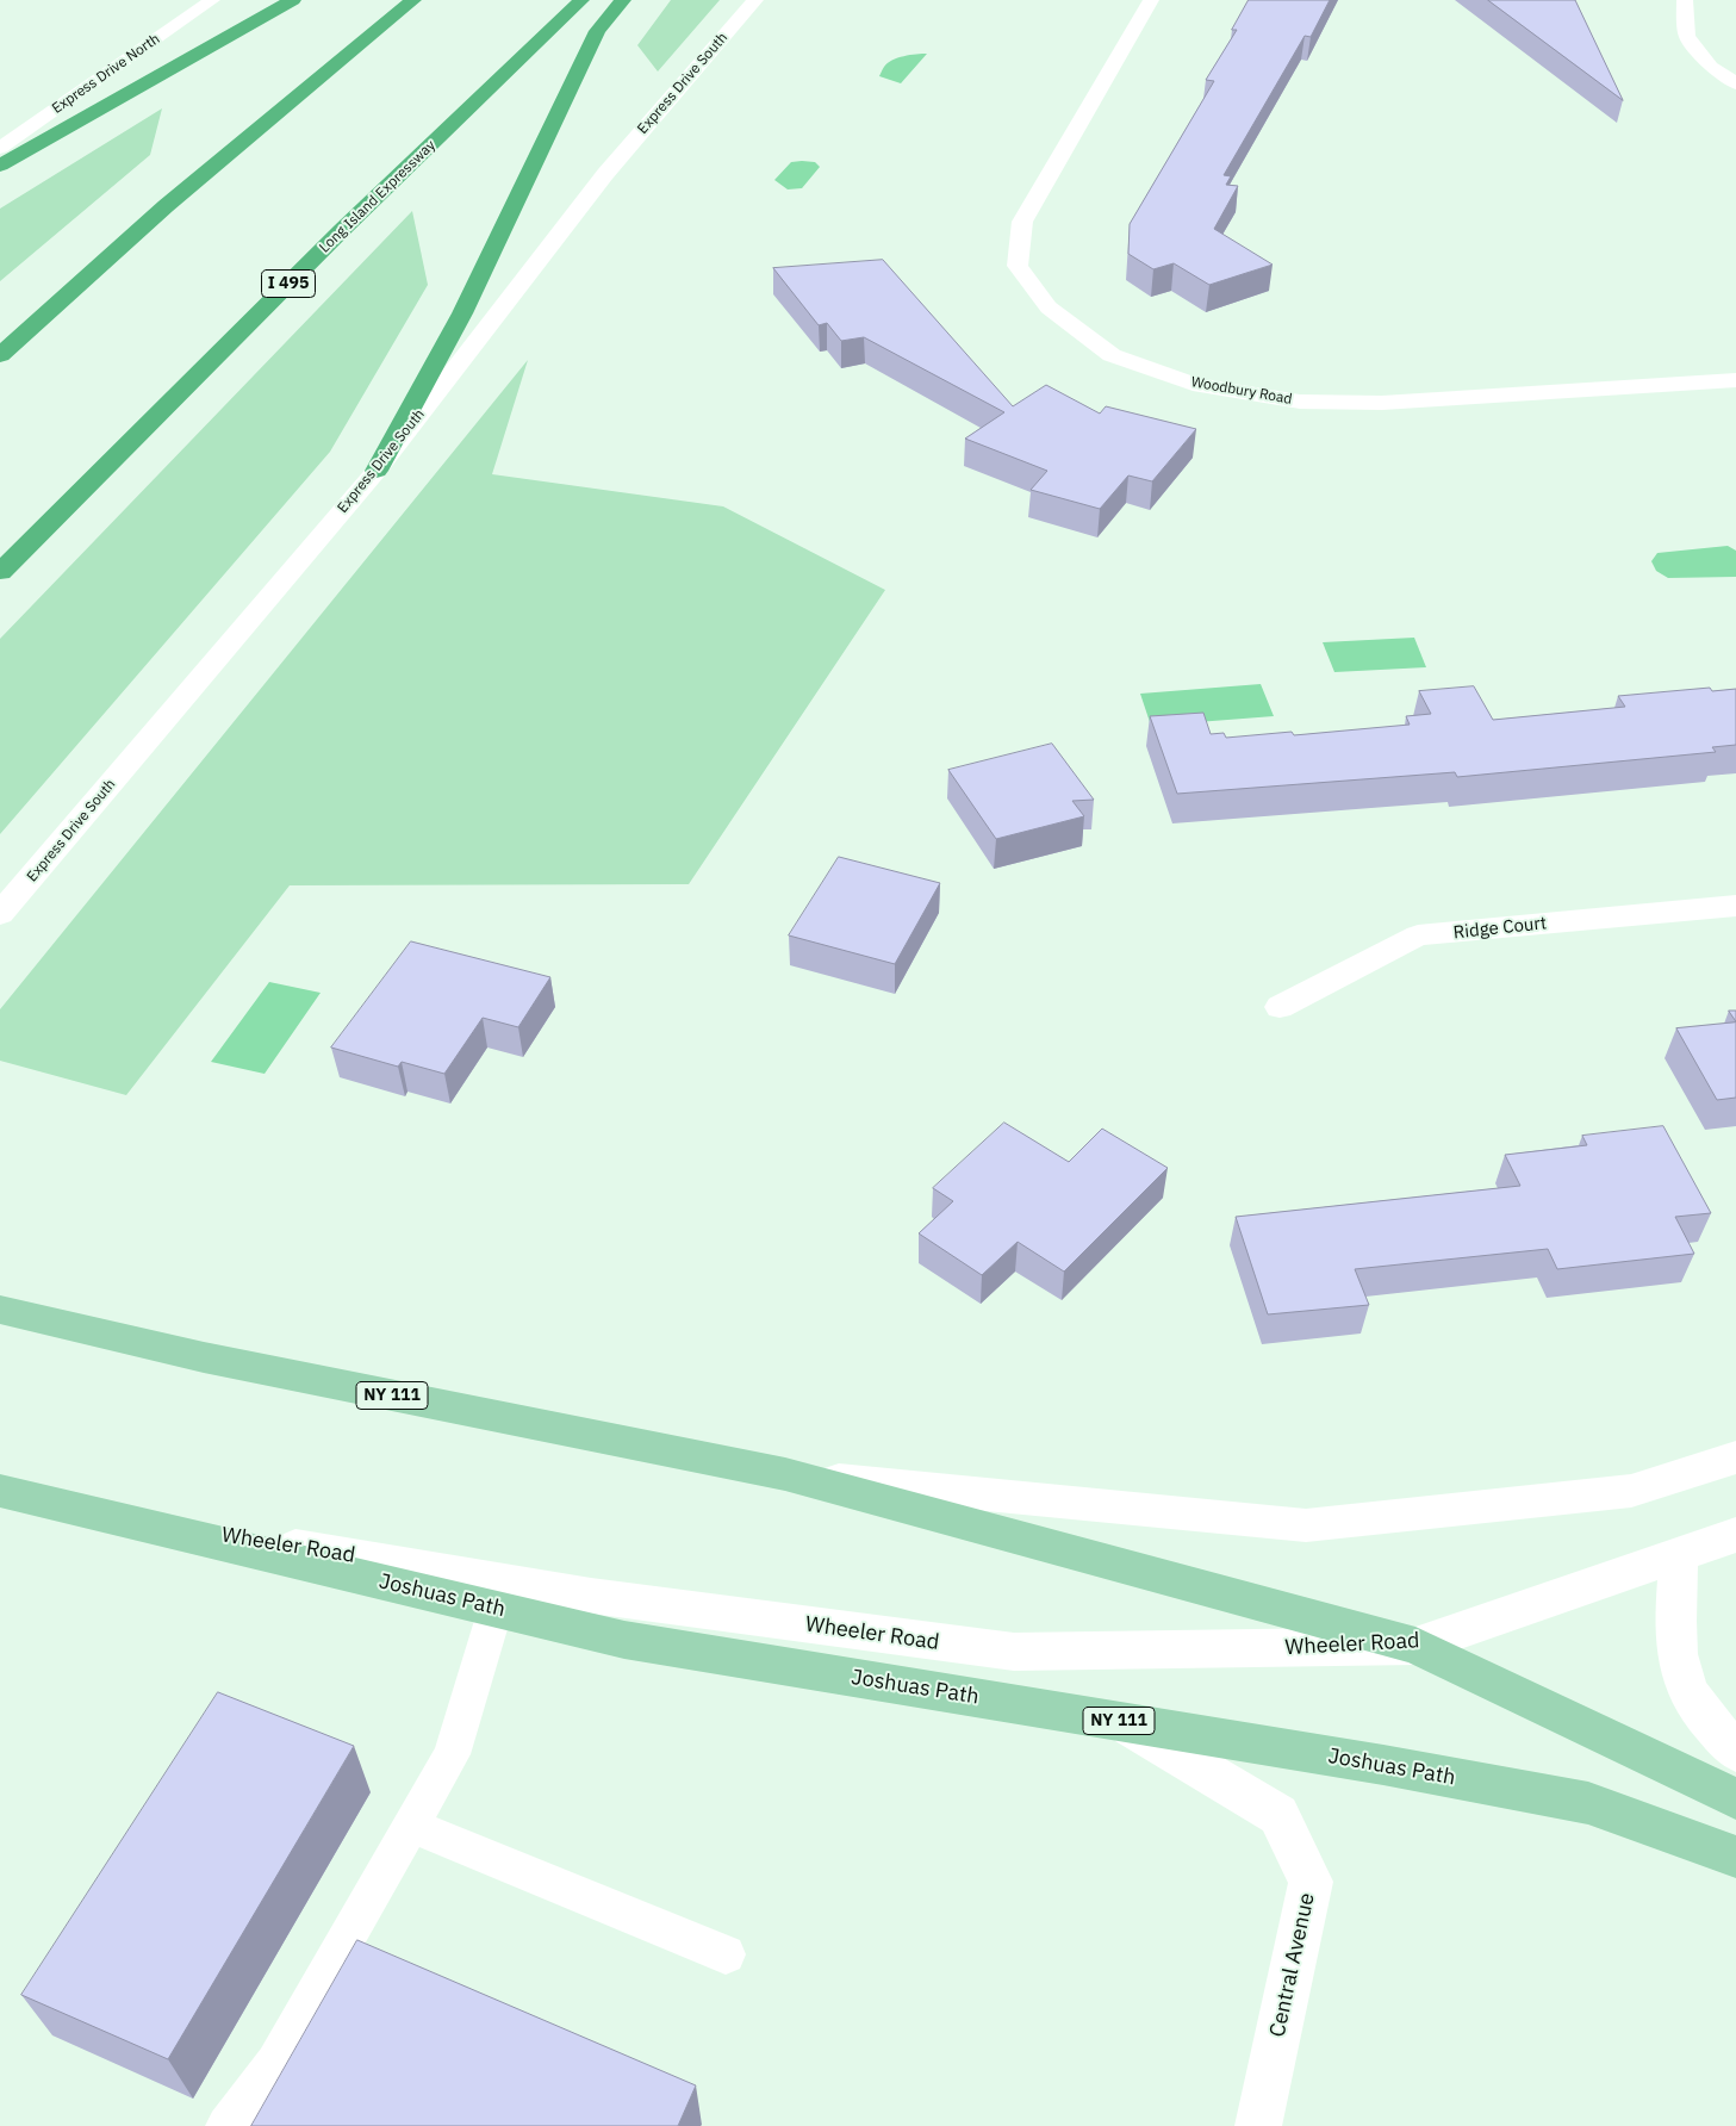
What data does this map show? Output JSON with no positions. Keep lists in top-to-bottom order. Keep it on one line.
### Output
{"streets":{"highway":["Long Island Expressway","I 495"],"main road":["Express Drive North","Express Drive South","Woodbury Road","Ridge Court","NY 111","Wheeler Road","Joshuas Path","Central Avenue"]},"crossings":[["NY 111","Wheeler Road"],["Wheeler Road","Joshuas Path"],["Joshuas Path","Central Avenue"]]}
